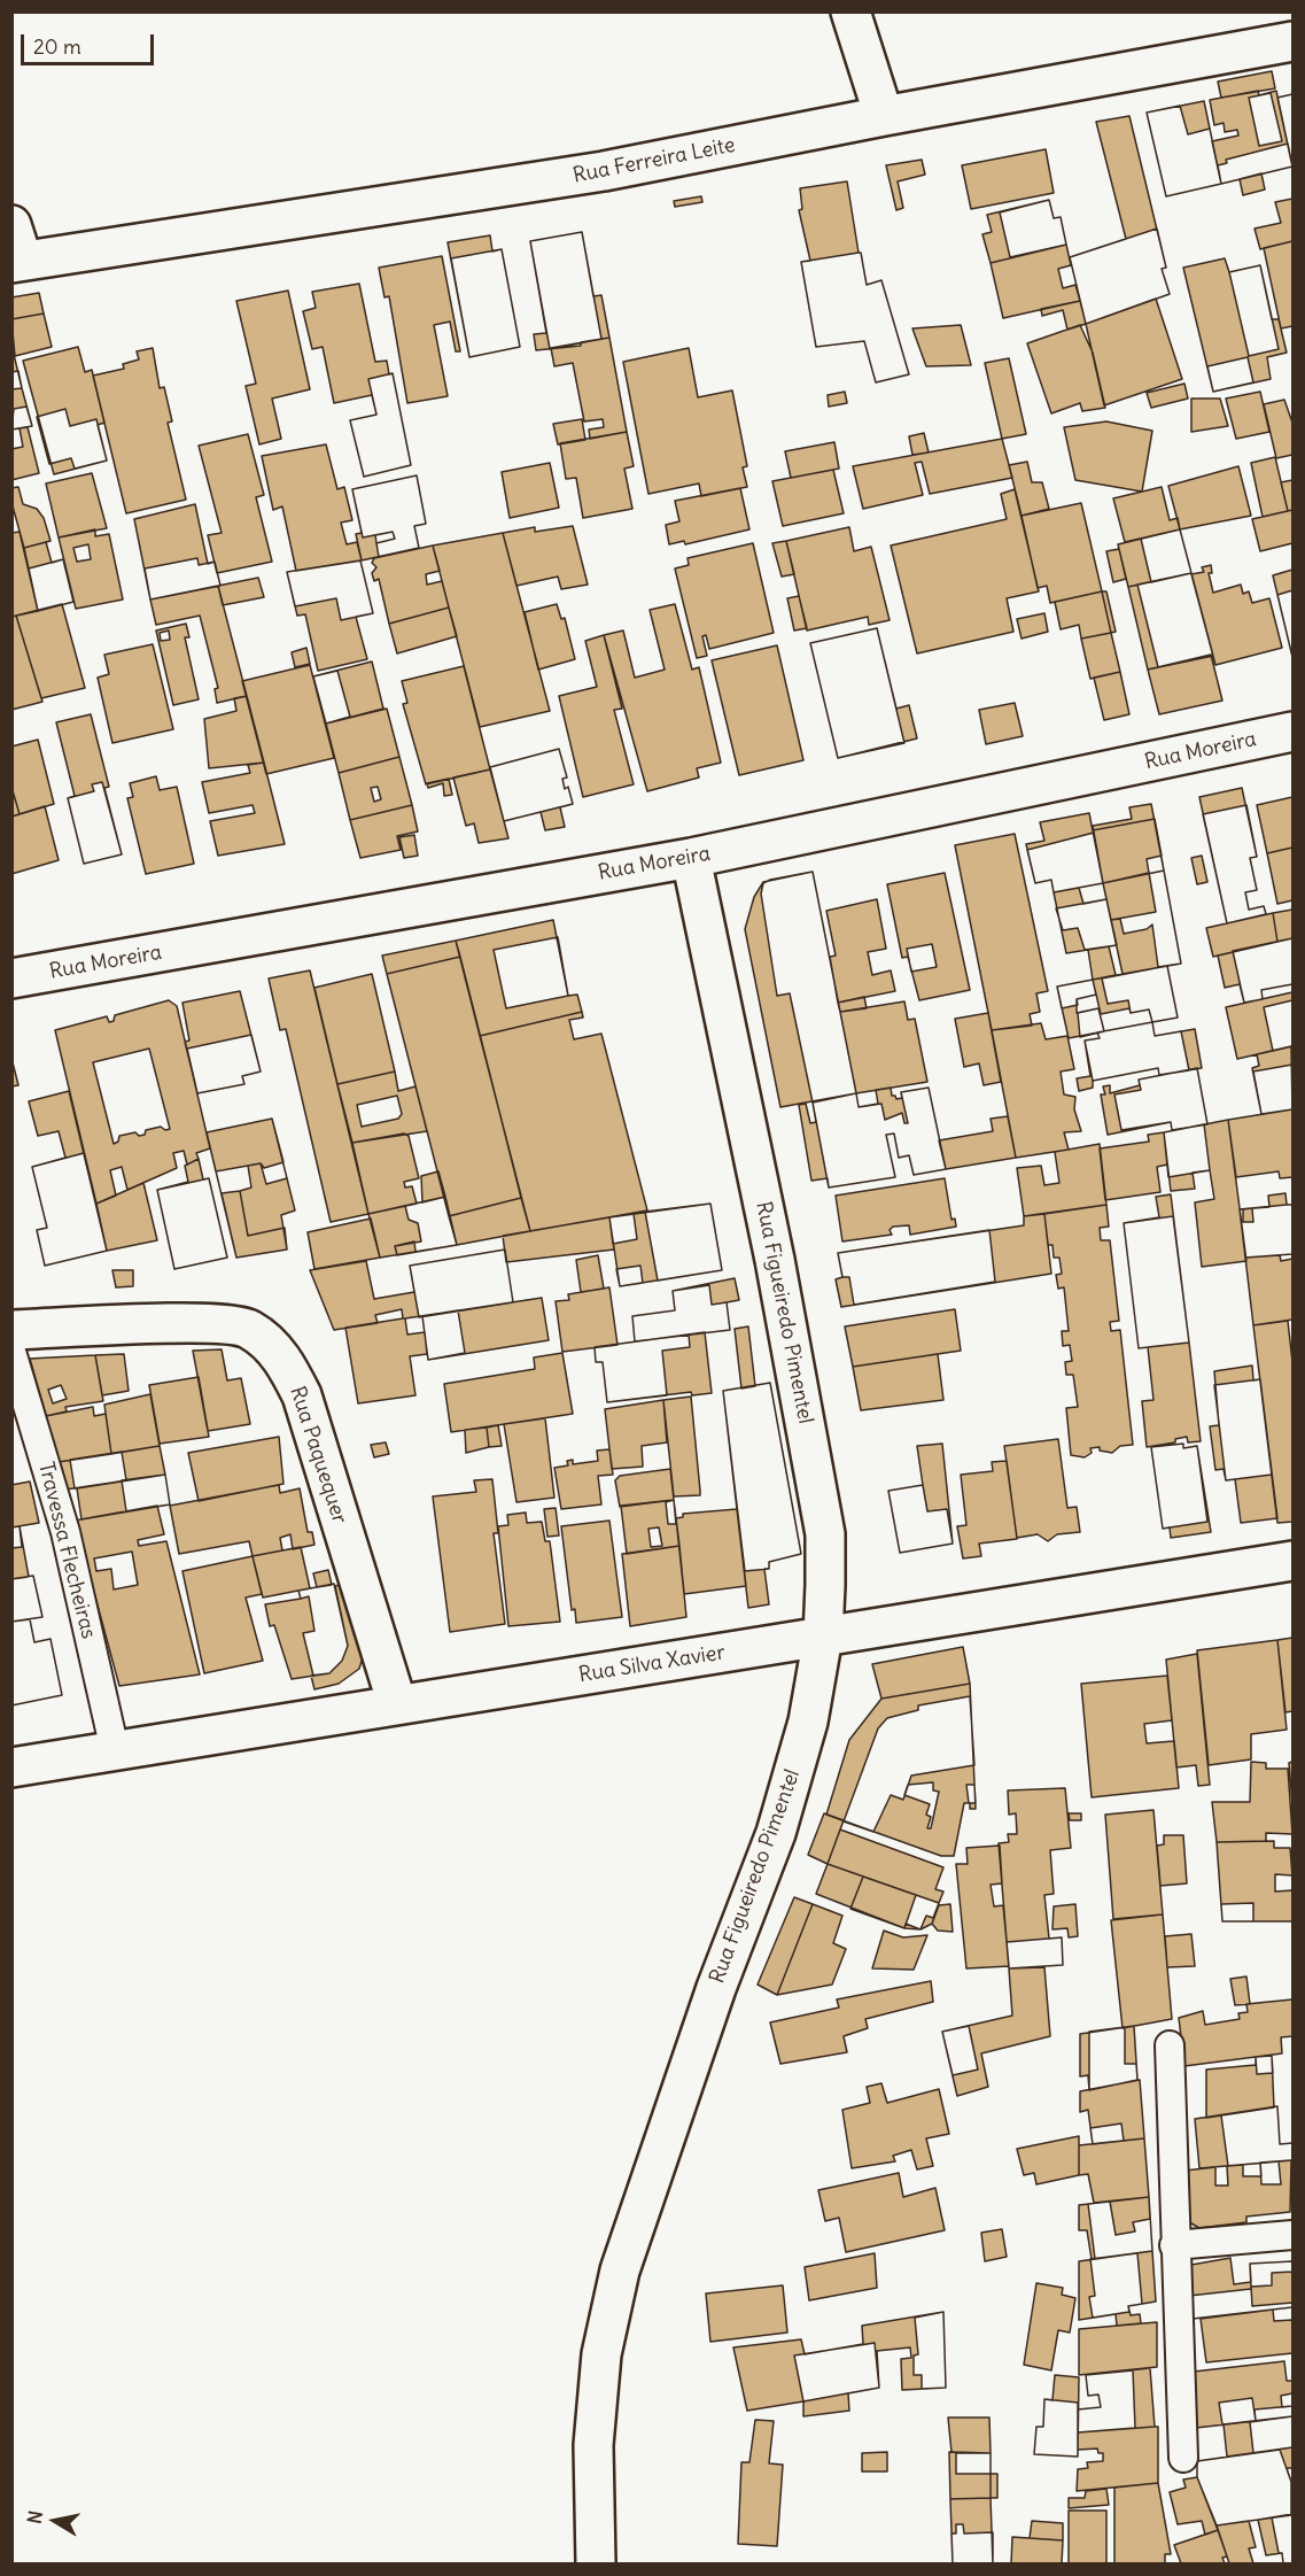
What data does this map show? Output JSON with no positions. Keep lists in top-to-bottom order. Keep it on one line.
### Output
{"streets":{"street":["Rua Ferreira Leite","Rua Moreira","Rua Figueiredo Pimentel","Rua Paquequer","Rua Silva Xavier"],"lane":["Travessa Flecheiras"]},"crossings":[["Rua Moreira","Rua Figueiredo Pimentel"],["Rua Figueiredo Pimentel","Rua Silva Xavier"],["Rua Paquequer","Rua Silva Xavier"],["Travessa Flecheiras","Rua Silva Xavier"]],"scale_bar":"20 m","north":"left"}
